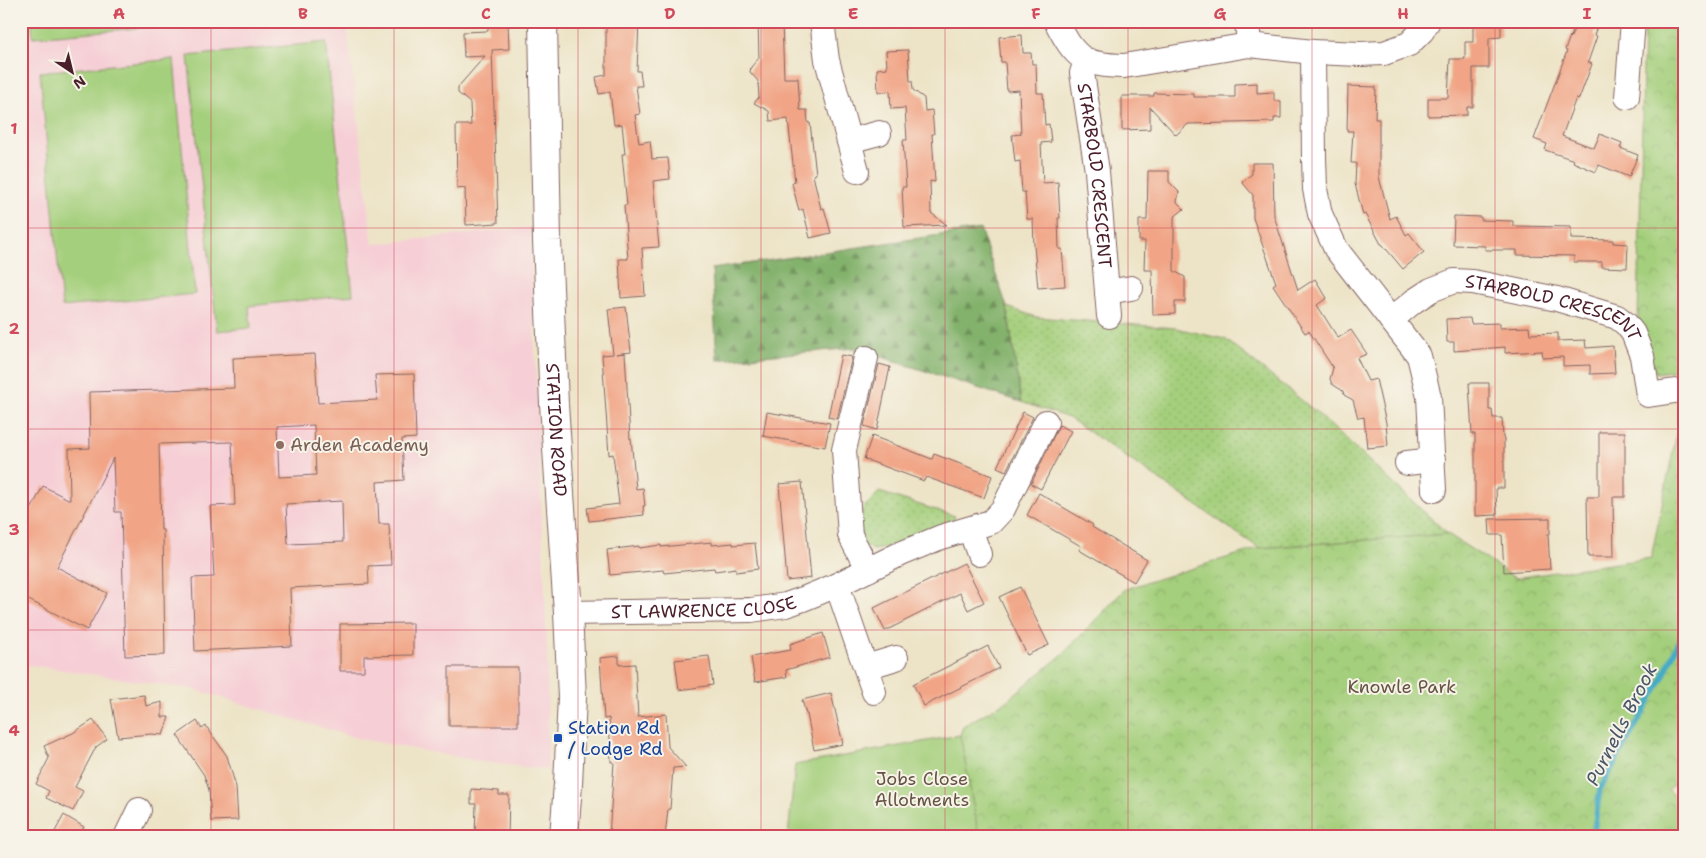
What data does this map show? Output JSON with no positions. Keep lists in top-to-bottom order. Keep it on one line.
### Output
{"streets":{"main road":["STATION ROAD"],"street":["STARBOLD CRESCENT","ST LAWRENCE CLOSE"]},"crossings":[["STATION ROAD","ST LAWRENCE CLOSE"]],"water":["Purnells Brook"],"parks":["Knowle Park","Jobs Close Allotments"],"places":{"other":["Arden Academy"],"transit":["Station Rd / Lodge Rd"]},"north":"bottom right","grid":{"columns":["A","B","C","D","E","F","G","H","I"],"rows":["1","2","3","4"]}}
